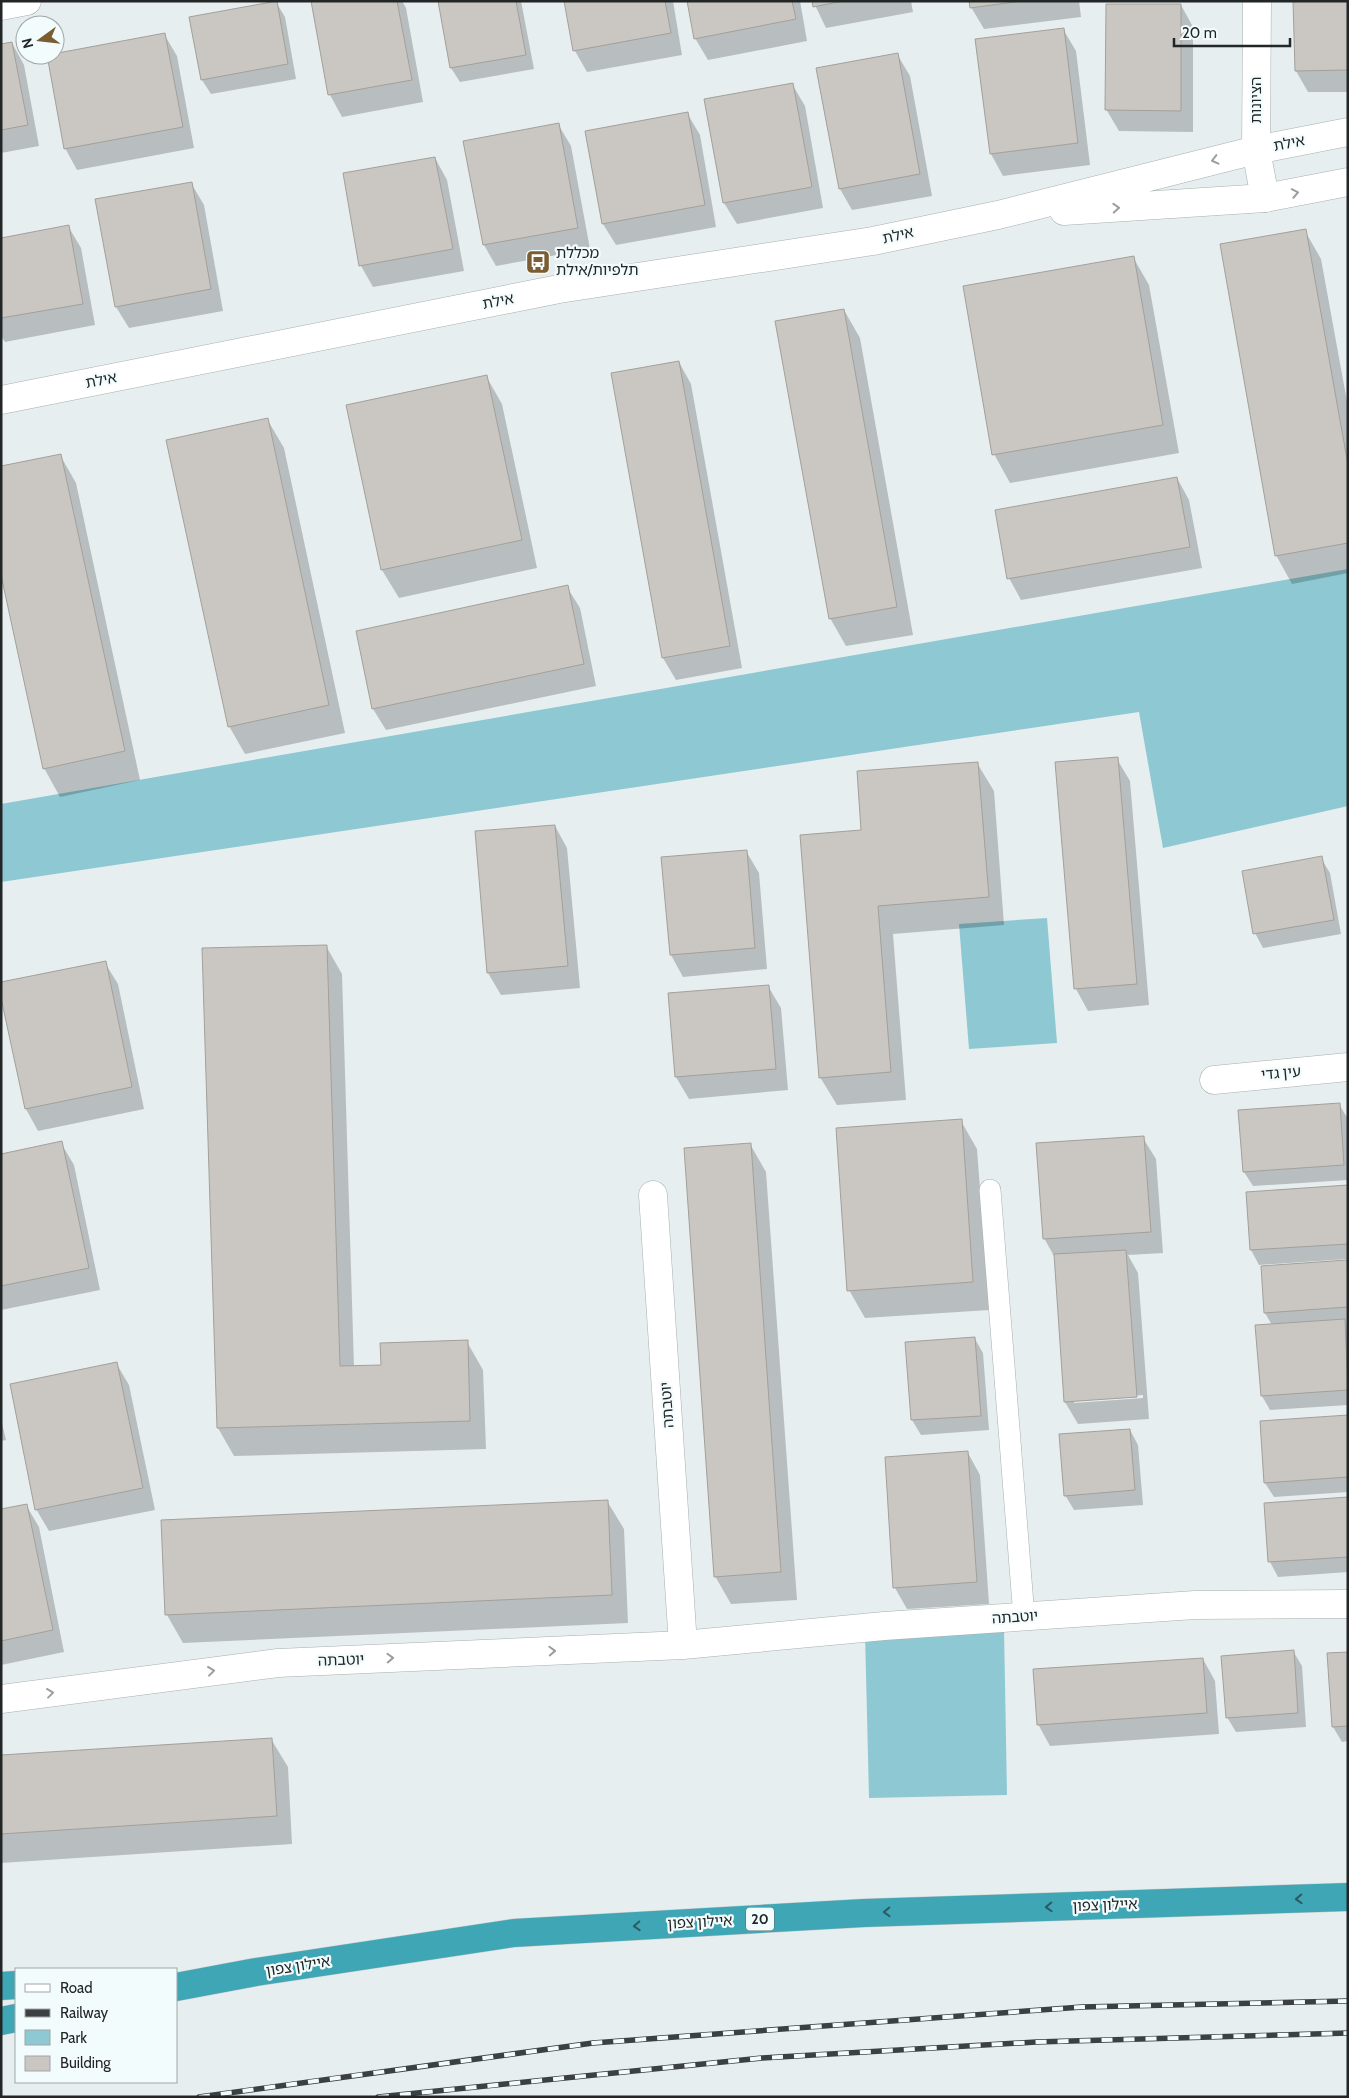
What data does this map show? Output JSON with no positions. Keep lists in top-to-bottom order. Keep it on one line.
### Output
{"streets":{"highway":["איילון צפון","20"],"street":["הציונות","אילת","עין גדי","יוטבתה"]},"crossings":[["הציונות","אילת"]],"one_way":["יוטבתה","איילון צפון"],"places":{"bus stop":["מכללת תלפיות/אילת"]},"legend":["Road","Railway","Park","Building"],"scale_bar":"20 m","north":"left"}
